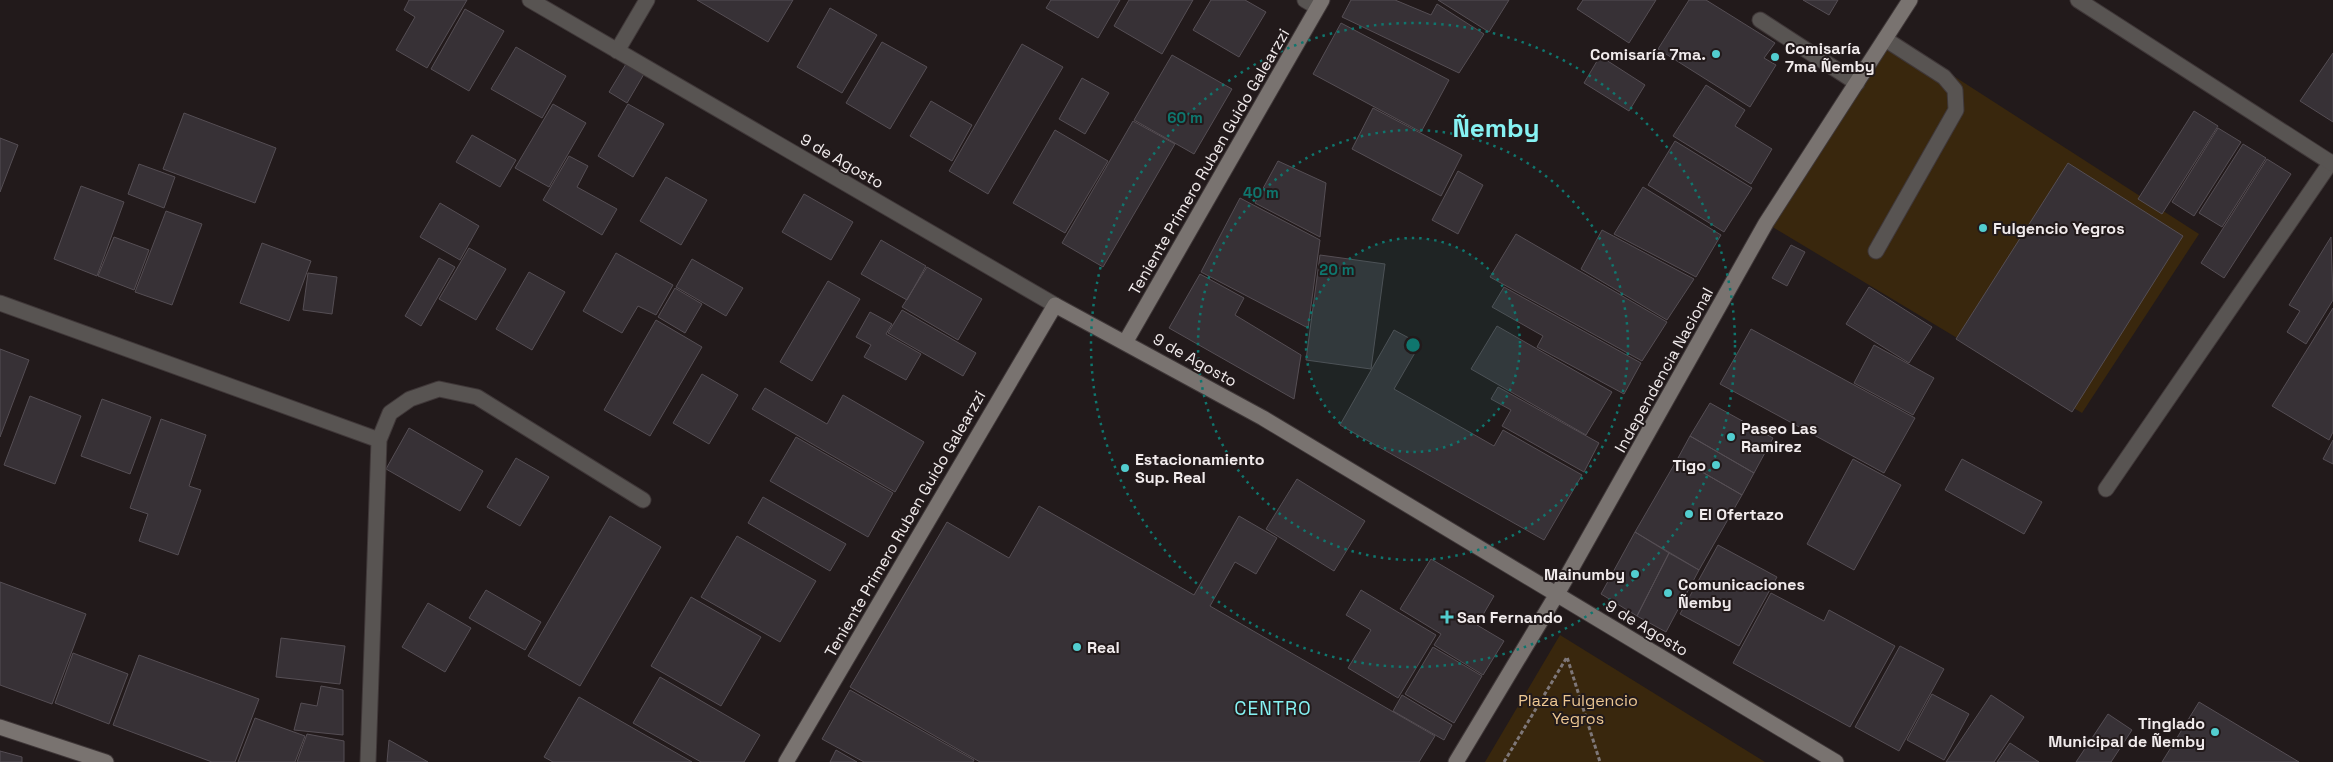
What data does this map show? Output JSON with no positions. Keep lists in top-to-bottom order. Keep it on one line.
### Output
{"streets":{"street":["9 de Agosto","Teniente Primero Ruben Guido Galearzzi","Independencia Nacional"]},"crossings":[["9 de Agosto","Teniente Primero Ruben Guido Galearzzi"],["9 de Agosto","Independencia Nacional"]],"districts":["Ñemby","CENTRO"],"parks":["Plaza Fulgencio Yegros"],"places":{"other":["Comisaría 7ma.","Comisaría 7ma Ñemby","Fulgencio Yegros","Paseo Las Ramirez","Tigo","Estacionamiento Sup. Real","El Ofertazo","Mainumby","Comunicaciones Ñemby","Real","Tinglado Municipal de Ñemby"],"health":["San Fernando"]},"rings":["60 m","40 m","20 m"]}
